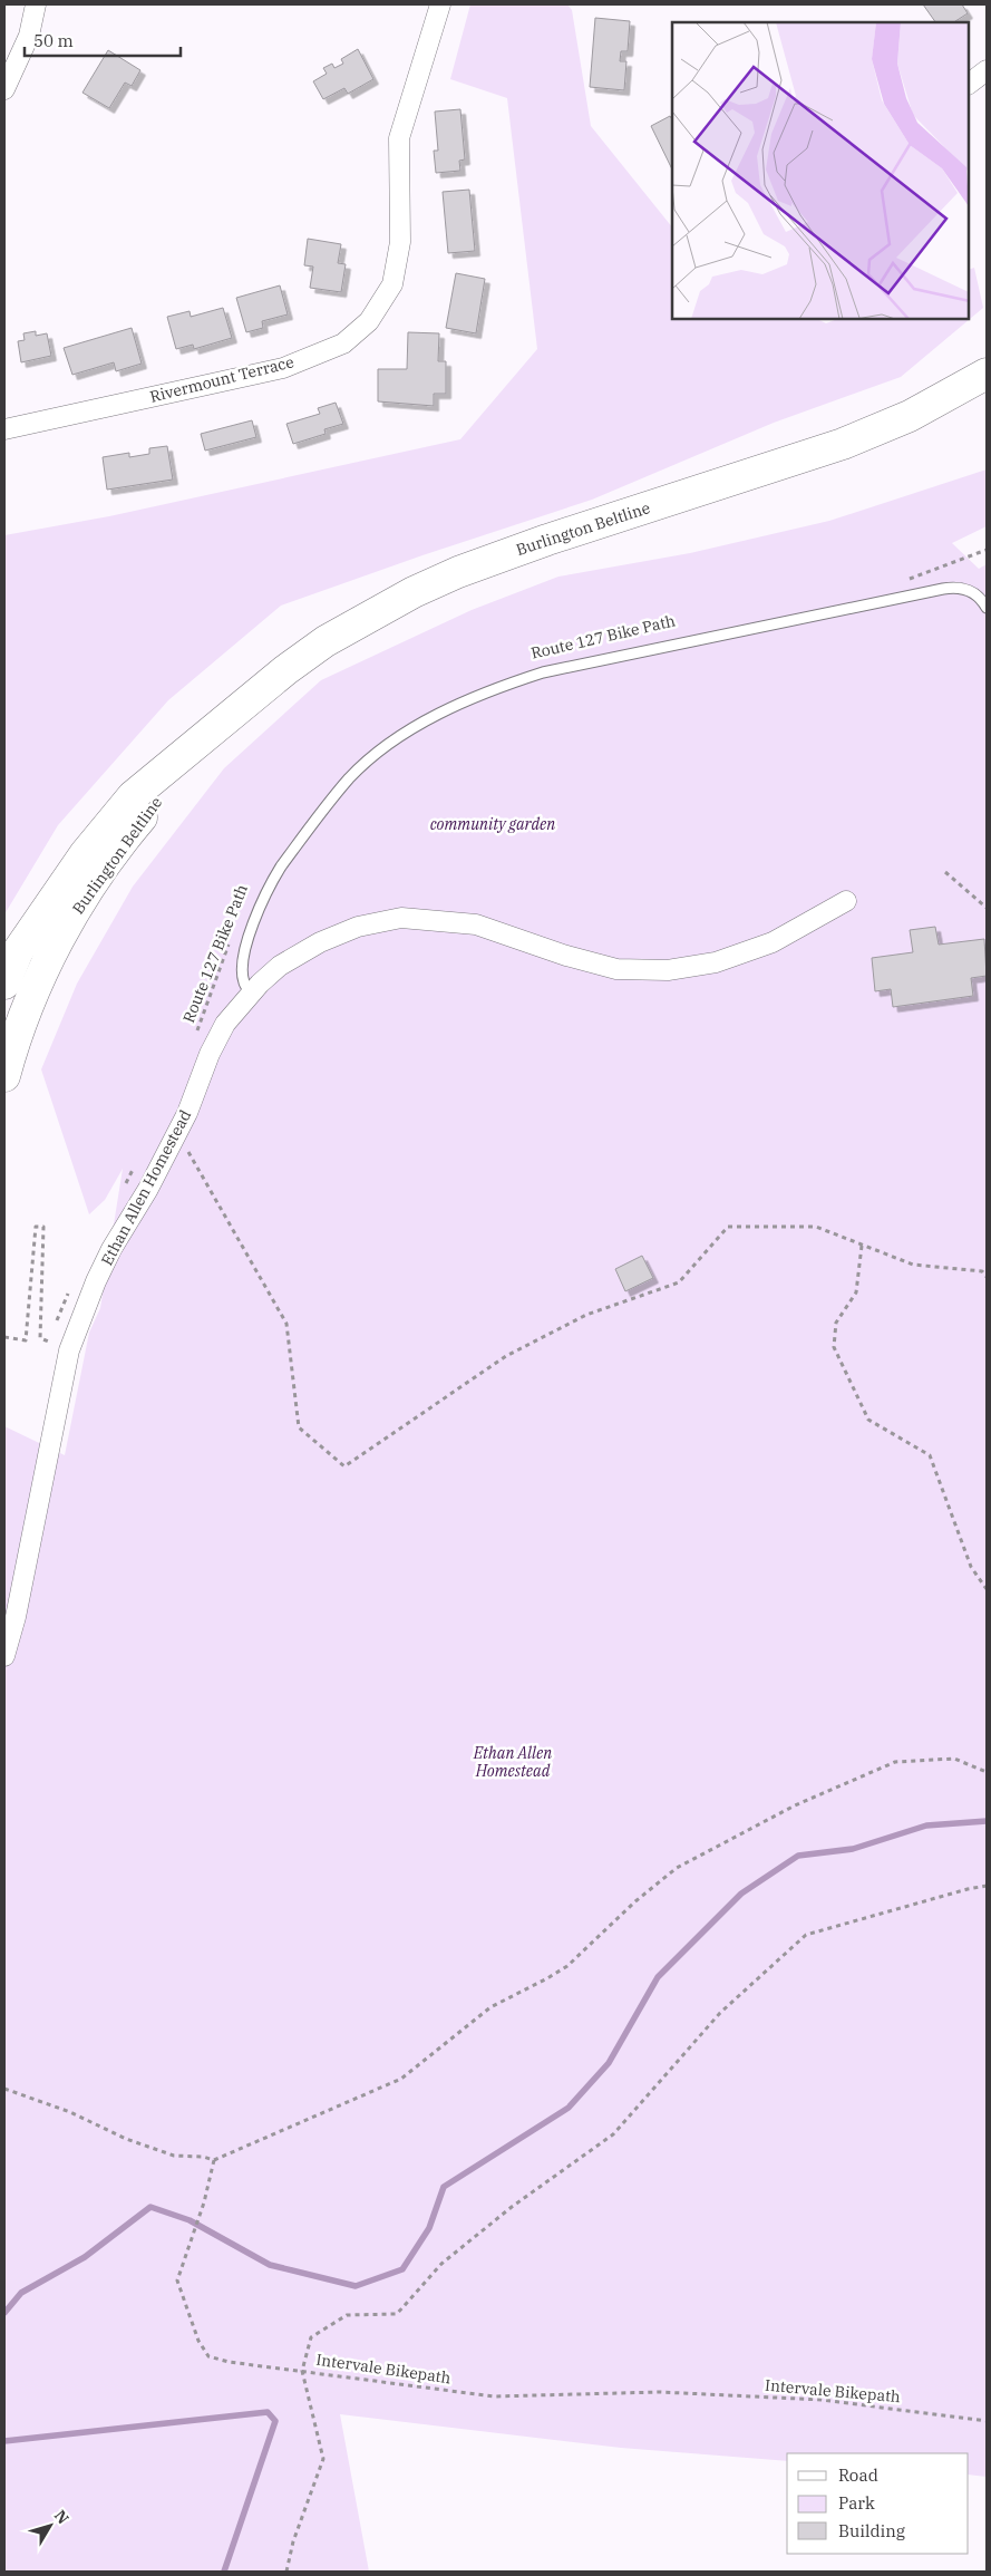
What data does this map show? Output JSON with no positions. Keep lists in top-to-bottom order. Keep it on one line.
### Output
{"streets":{"main road":["Burlington Beltline"],"street":["Rivermount Terrace","Ethan Allen Homestead"],"path":["Route 127 Bike Path","Intervale Bikepath"]},"parks":["community garden","Ethan Allen Homestead"],"legend":["Road","Park","Building"],"scale_bar":"50 m","north":"top right"}
